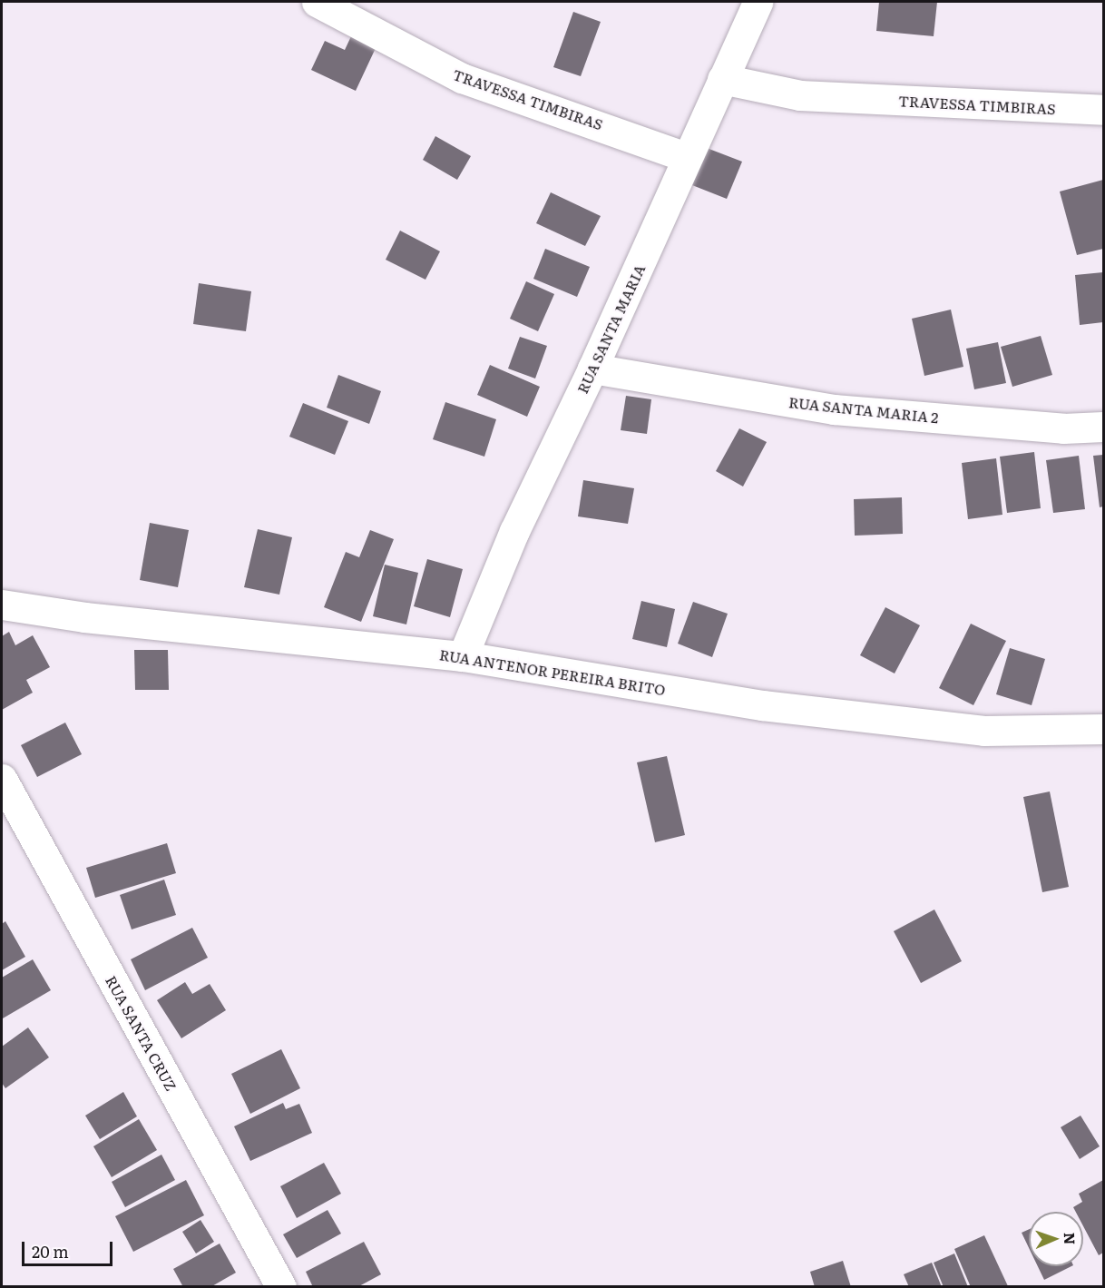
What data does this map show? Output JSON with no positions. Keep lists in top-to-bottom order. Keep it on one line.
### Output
{"streets":{"street":["TRAVESSA TIMBIRAS","RUA SANTA MARIA","RUA SANTA MARIA 2","RUA ANTENOR PEREIRA BRITO","RUA SANTA CRUZ"]},"crossings":[["TRAVESSA TIMBIRAS","RUA SANTA MARIA"],["RUA SANTA MARIA","RUA SANTA MARIA 2"],["RUA SANTA MARIA","RUA ANTENOR PEREIRA BRITO"]],"scale_bar":"20 m","north":"right"}
